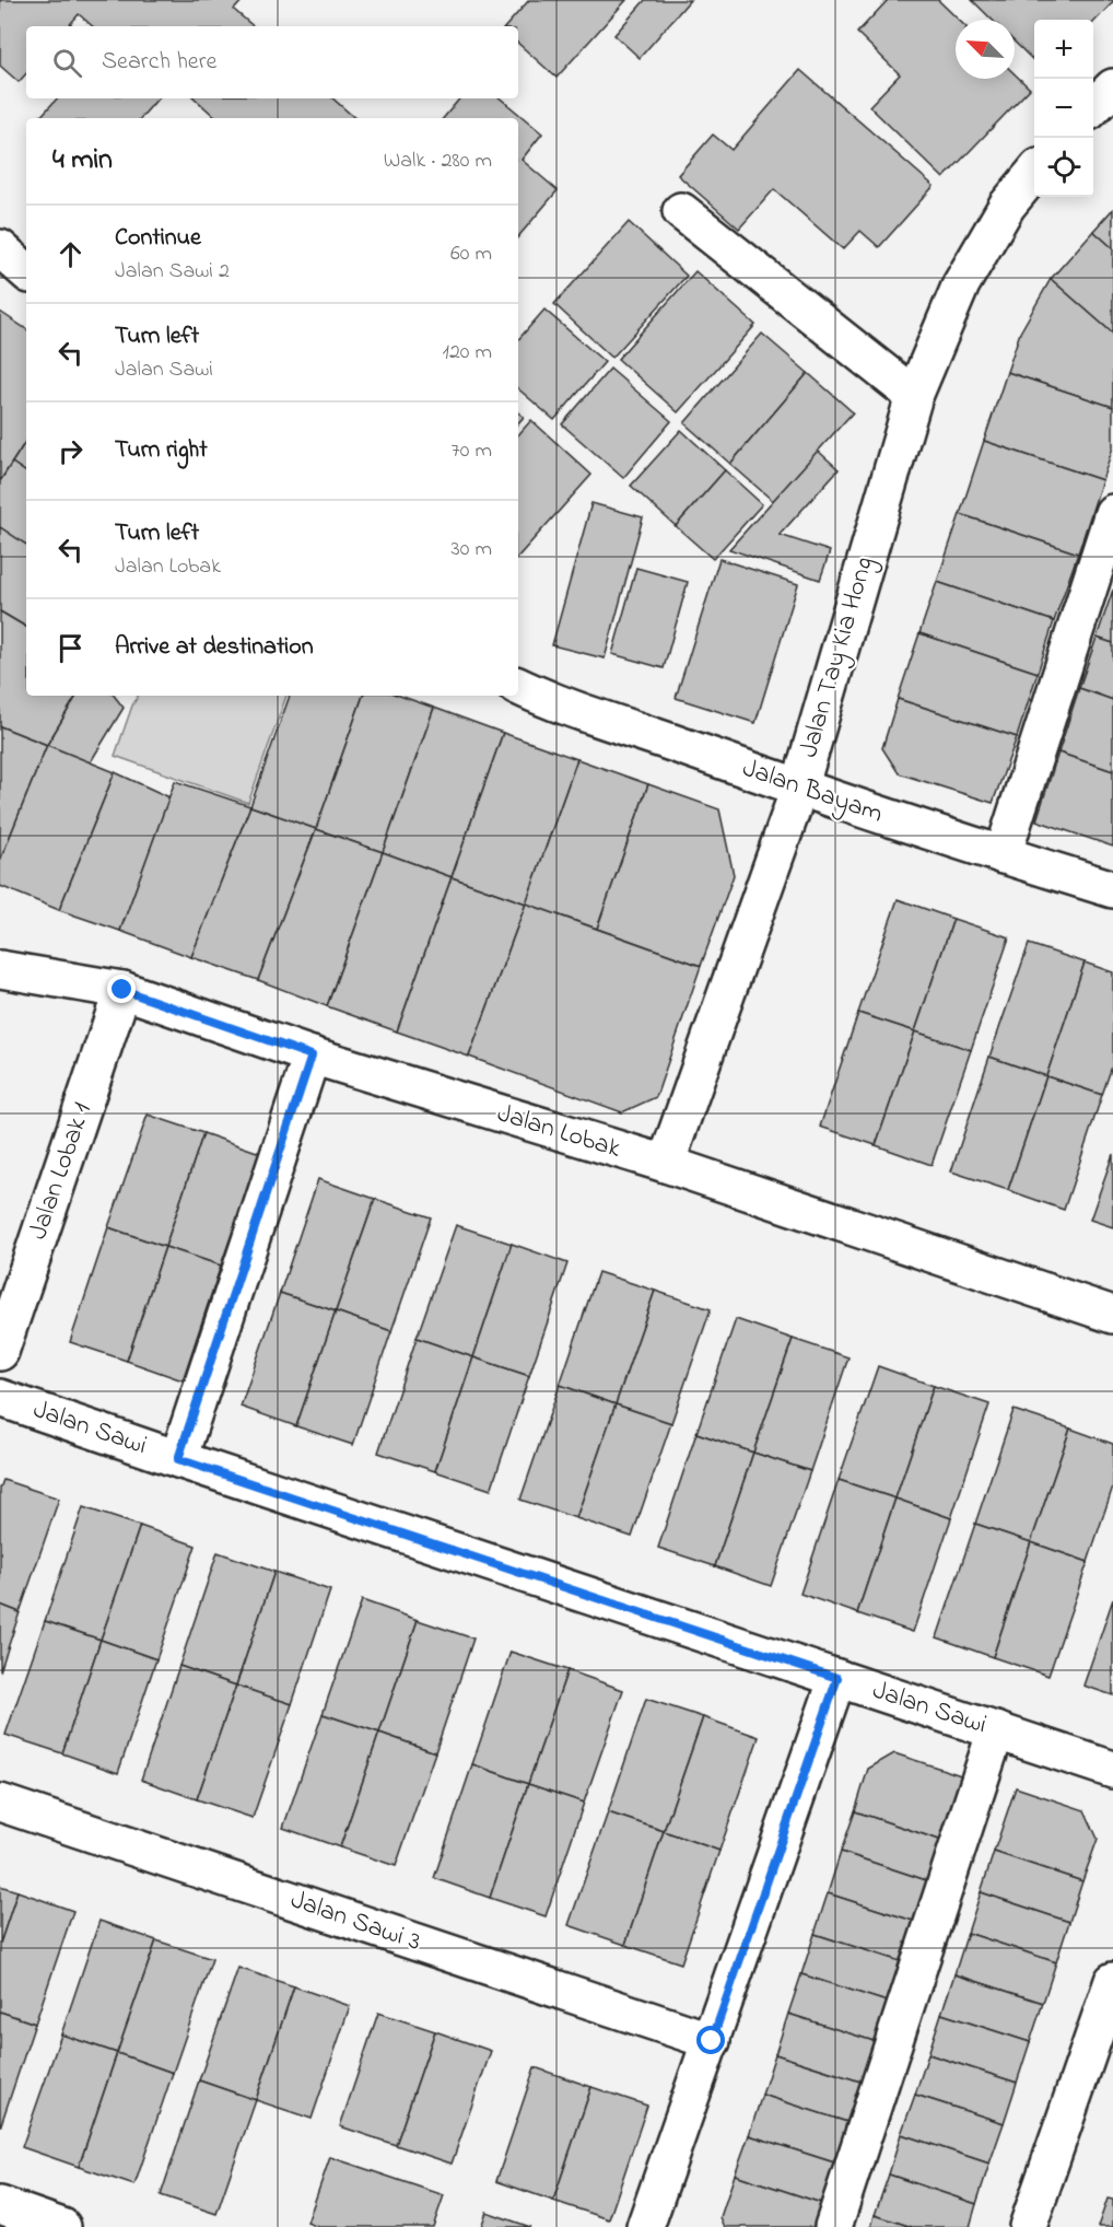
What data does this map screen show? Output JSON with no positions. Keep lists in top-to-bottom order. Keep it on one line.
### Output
{"streets":{"street":["Jalan Tay Kia Hong","Jalan Bayam","Jalan Lobak","Jalan Lobak 1","Jalan Sawi","Jalan Sawi 3"]},"crossings":[["Jalan Tay Kia Hong","Jalan Bayam"],["Jalan Tay Kia Hong","Jalan Lobak"],["Jalan Lobak","Jalan Lobak 1"]],"north":"top left","page":{"map_buttons":["+","−"],"search":"Search here","heading":["4 min","Walk · 280 m"],"list":[["Continue","Jalan Sawi 2","60 m"],["Turn left","Jalan Sawi","120 m"],["Turn right","70 m"],["Turn left","Jalan Lobak","30 m"],"Arrive at destination"]}}
